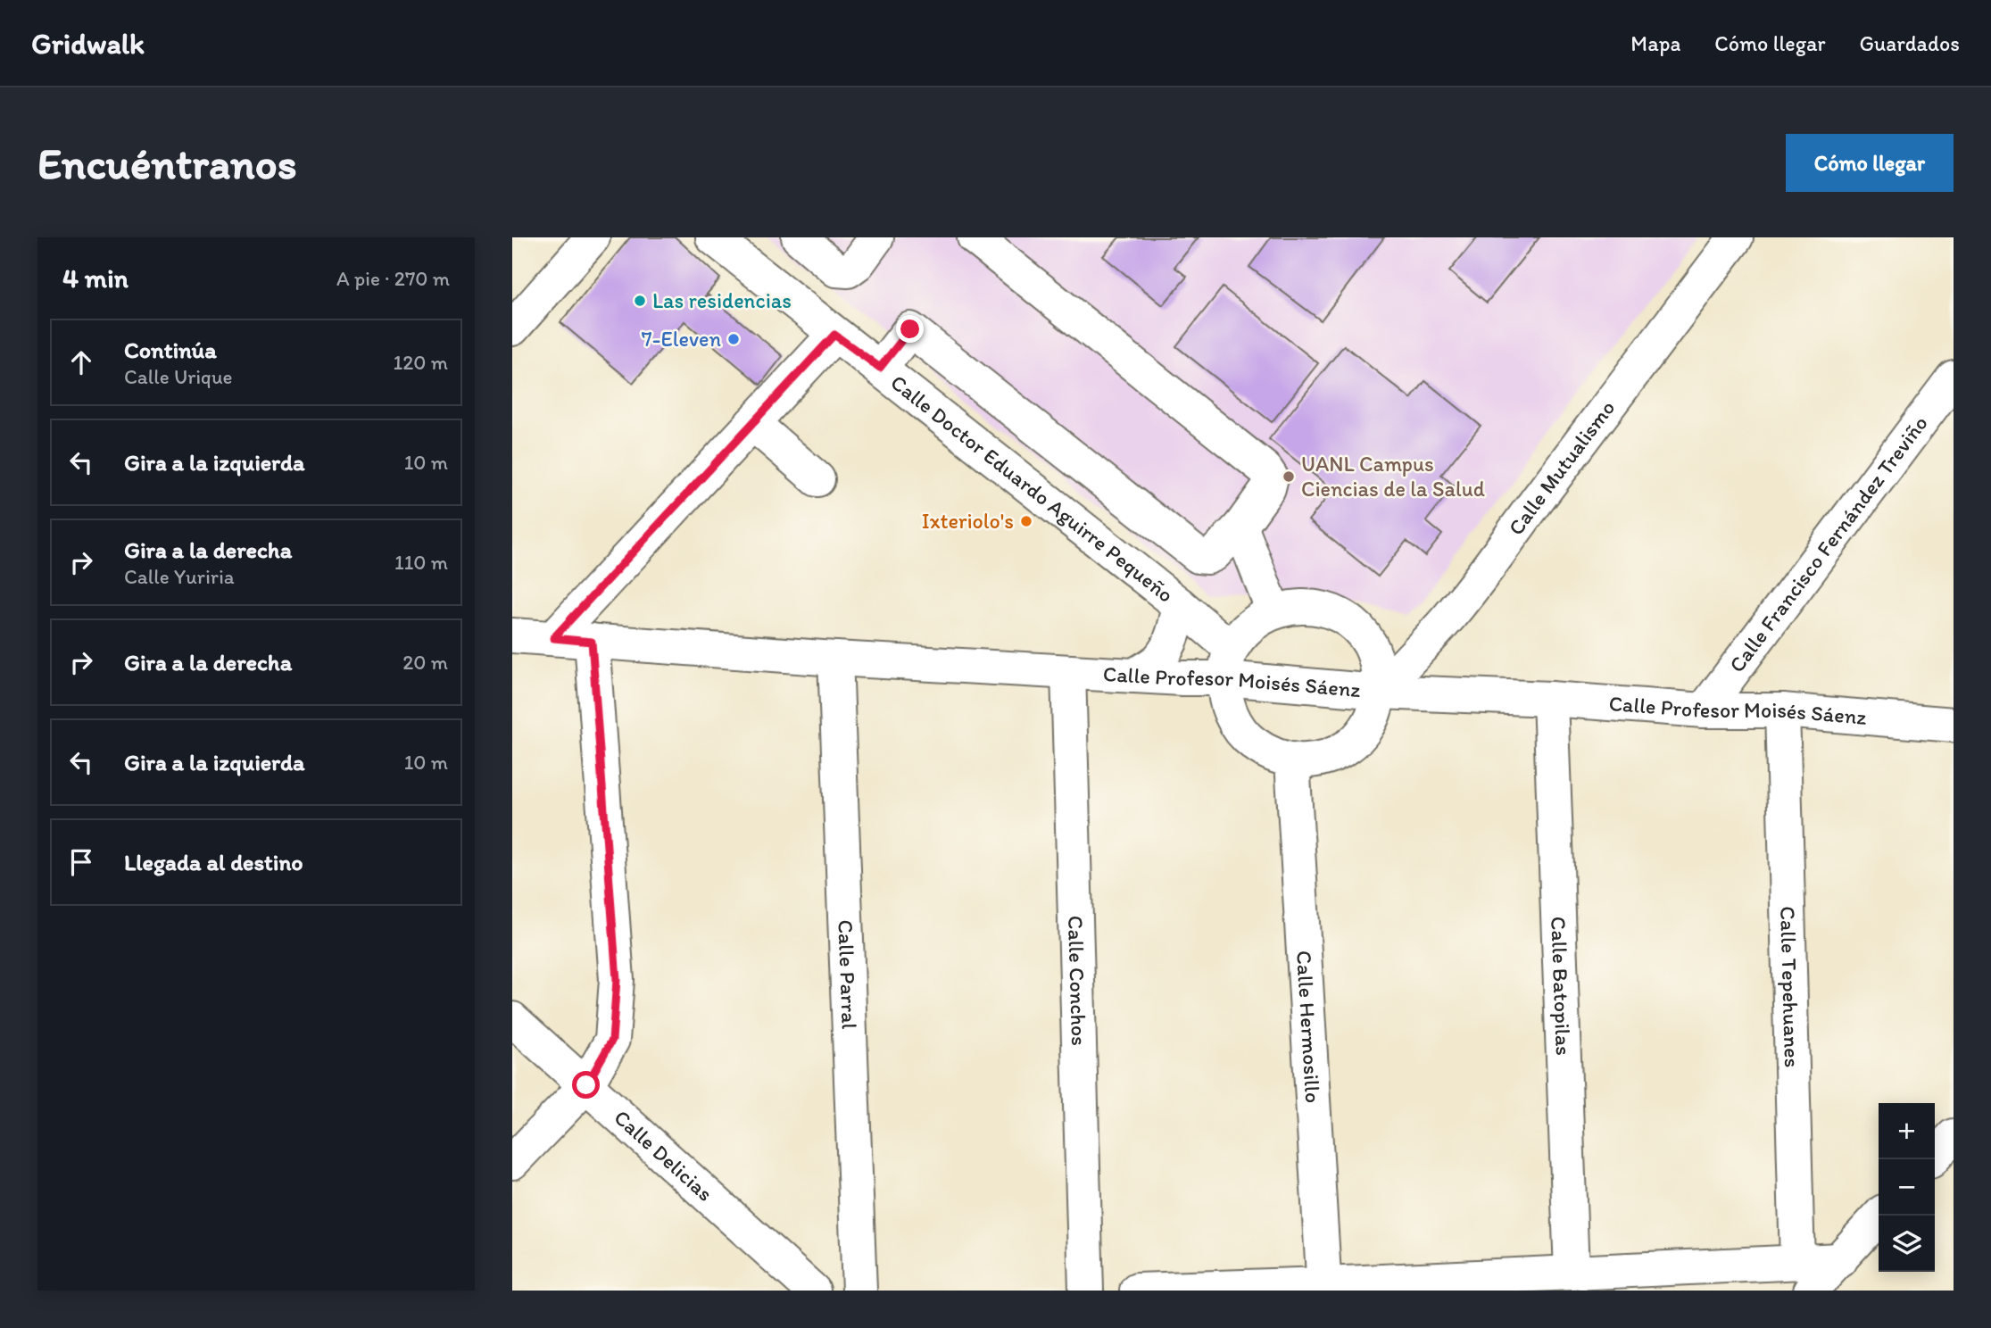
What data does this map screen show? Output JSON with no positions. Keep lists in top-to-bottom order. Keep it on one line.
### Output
{"streets":{"street":["Calle Mutualismo","Calle Doctor Eduardo Aguirre Pequeño","Calle Francisco Fernández Treviño","Calle Profesor Moisés Sáenz","Calle Parral","Calle Conchos","Calle Batopilas","Calle Tepehuanes","Calle Hermosillo","Calle Delicias"]},"crossings":[["Calle Mutualismo","Calle Profesor Moisés Sáenz"],["Calle Doctor Eduardo Aguirre Pequeño","Calle Profesor Moisés Sáenz"],["Calle Francisco Fernández Treviño","Calle Profesor Moisés Sáenz"],["Calle Profesor Moisés Sáenz","Calle Parral"],["Calle Profesor Moisés Sáenz","Calle Conchos"],["Calle Profesor Moisés Sáenz","Calle Batopilas"],["Calle Profesor Moisés Sáenz","Calle Tepehuanes"]],"places":["Las residencias","7-Eleven","UANL Campus Ciencias de la Salud","Ixteriolo's"],"page":{"header":"Gridwalk","nav":["Mapa","Cómo llegar","Guardados"],"buttons":"Cómo llegar","title":"Encuéntranos","heading":["4 min","A pie · 270 m"],"list":[["Continúa","Calle Urique","120 m"],["Gira a la izquierda","10 m"],["Gira a la derecha","Calle Yuriria","110 m"],["Gira a la derecha","20 m"],["Gira a la izquierda","10 m"],"Llegada al destino"],"map_buttons":["+","−"]}}
